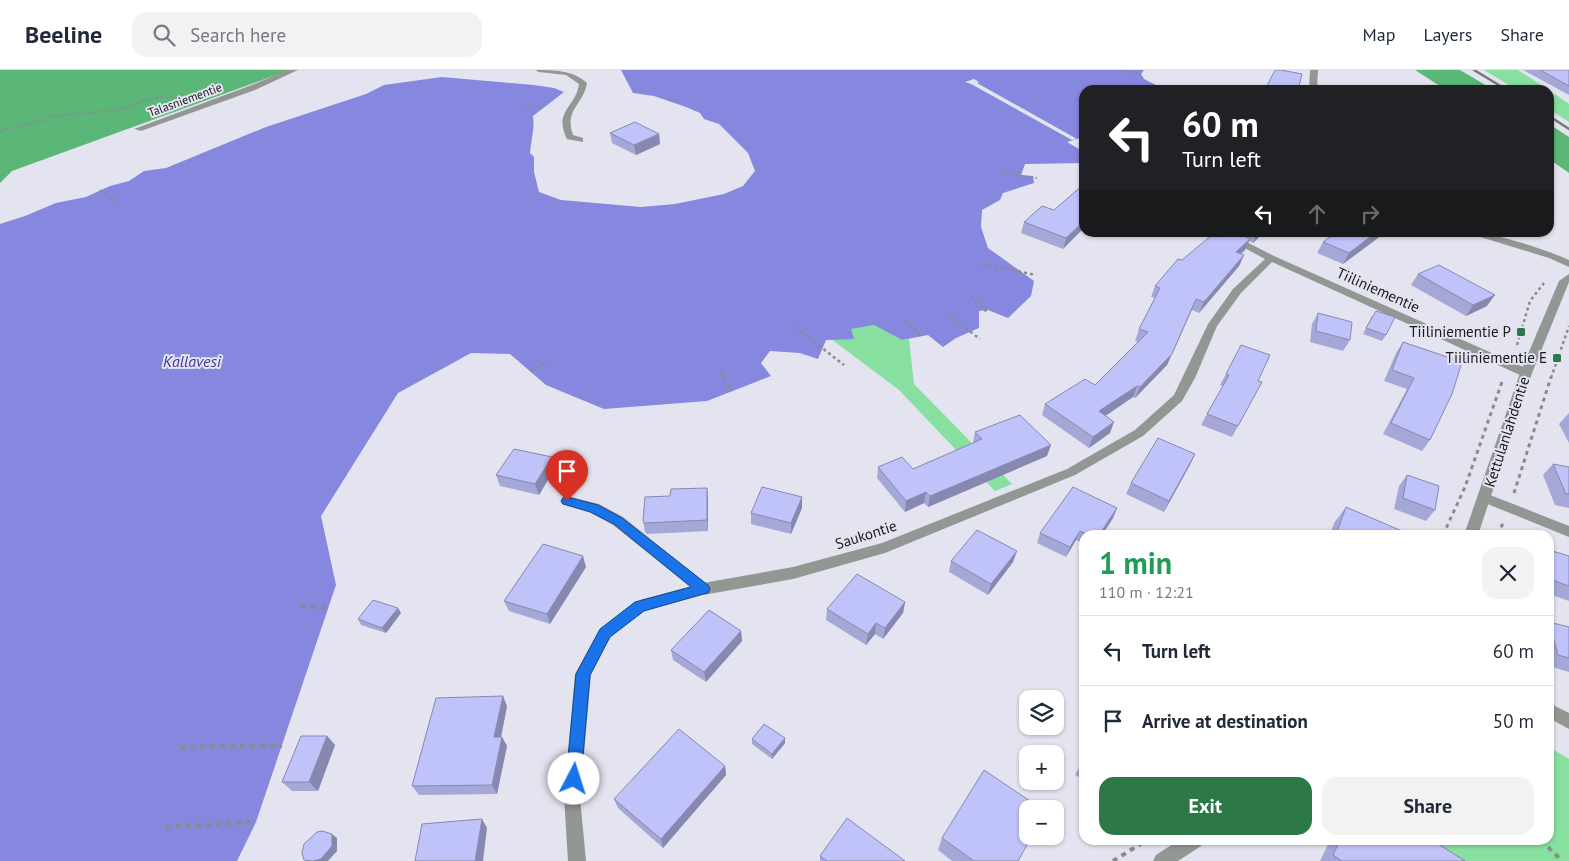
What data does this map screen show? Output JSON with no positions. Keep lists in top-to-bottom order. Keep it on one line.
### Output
{"streets":{"street":["Talasniementie","Tiiliniementie","Kettulanlahdentie","Saukontie"]},"crossings":[["Tiiliniementie","Kettulanlahdentie"],["Tiiliniementie","Saukontie"]],"water":["Kallavesi"],"places":{"transit":["Tiiliniementie P","Tiiliniementie E"]},"page":{"header":"Beeline","search":"Search here","nav":["Map","Layers","Share"],"turn":["60 m","Turn left"],"heading":["1 min","110 m · 12:21"],"list":[{"name":"Turn left","value":"60 m"},{"name":"Arrive at destination","value":"50 m"}],"map_buttons":["+","−"],"buttons":["Exit","Share"]}}
